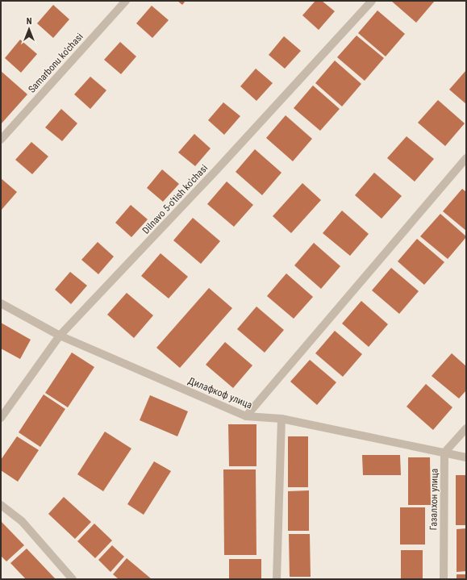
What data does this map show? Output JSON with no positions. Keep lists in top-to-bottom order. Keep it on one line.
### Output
{"streets":{"street":["Samarbonu ko'chasi","Dilnavo 5-o'tish ko'chasi","Дилафкоф улица","Газалхон улица"]},"crossings":[["Dilnavo 5-o'tish ko'chasi","Дилафкоф улица"],["Дилафкоф улица","Газалхон улица"]],"north":"top"}
